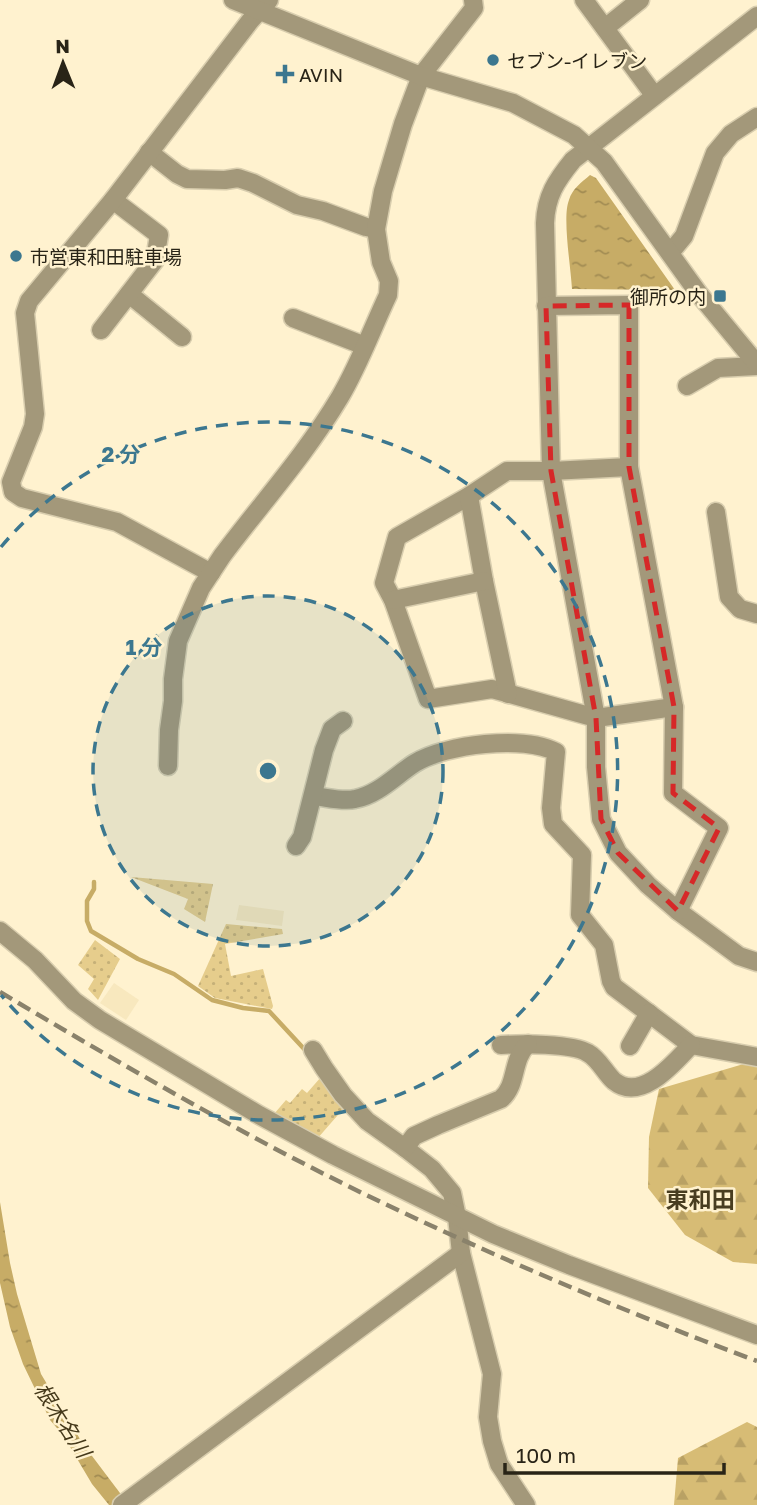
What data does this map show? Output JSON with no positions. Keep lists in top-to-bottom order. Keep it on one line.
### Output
{"districts":["東和田"],"water":["根木名川"],"places":{"other":["セブン-イレブン","市営東和田駐車場"],"health":["AVIN"],"transit":["御所の内"]},"scale_bar":"100 m","north":"top","rings":["2 分","1 分"]}
